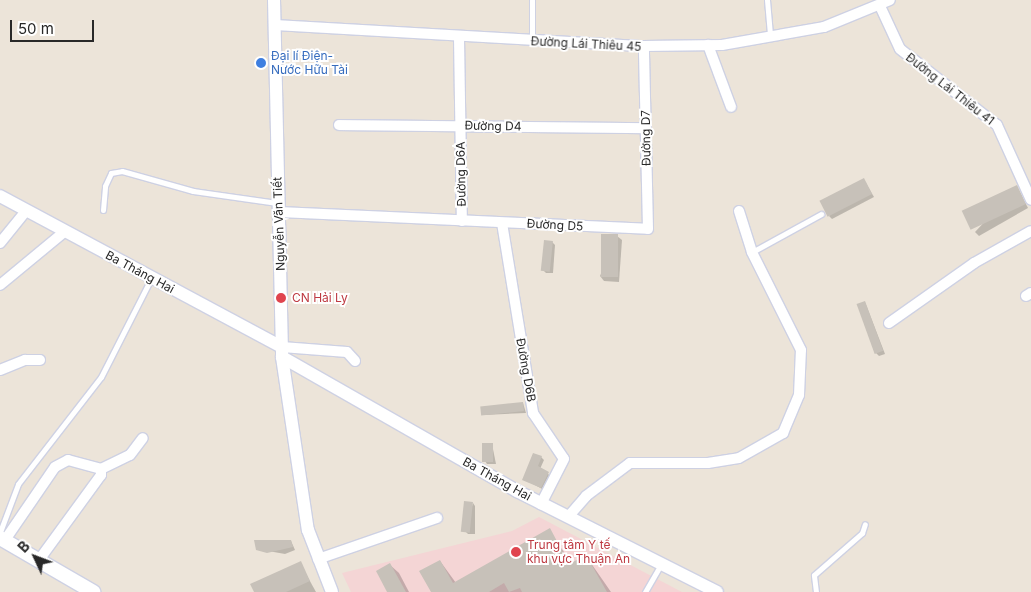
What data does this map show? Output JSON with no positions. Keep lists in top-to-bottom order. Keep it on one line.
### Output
{"streets":{"street":["Đường Lái Thiêu 45","Đường Lái Thiêu 41","Đường D4","Đường D7","Đường D6A","Nguyễn Văn Tiết","Đường D5","Ba Tháng Hai","Đường D6B"]},"crossings":[["Đường Lái Thiêu 45","Đường Lái Thiêu 41"],["Đường Lái Thiêu 45","Đường D7"],["Đường Lái Thiêu 45","Đường D6A"],["Đường Lái Thiêu 45","Nguyễn Văn Tiết"],["Đường D4","Đường D7"],["Đường D4","Đường D6A"],["Đường D7","Đường D5"],["Đường D6A","Đường D5"],["Nguyễn Văn Tiết","Đường D5"],["Nguyễn Văn Tiết","Ba Tháng Hai"],["Đường D5","Đường D6B"],["Ba Tháng Hai","Đường D6B"]],"places":["Đại lí Điện- Nước Hữu Tài","CN Hải Ly","Trung tâm Y tế khu vực Thuận An"],"scale_bar":"50 m","north":"top left"}
